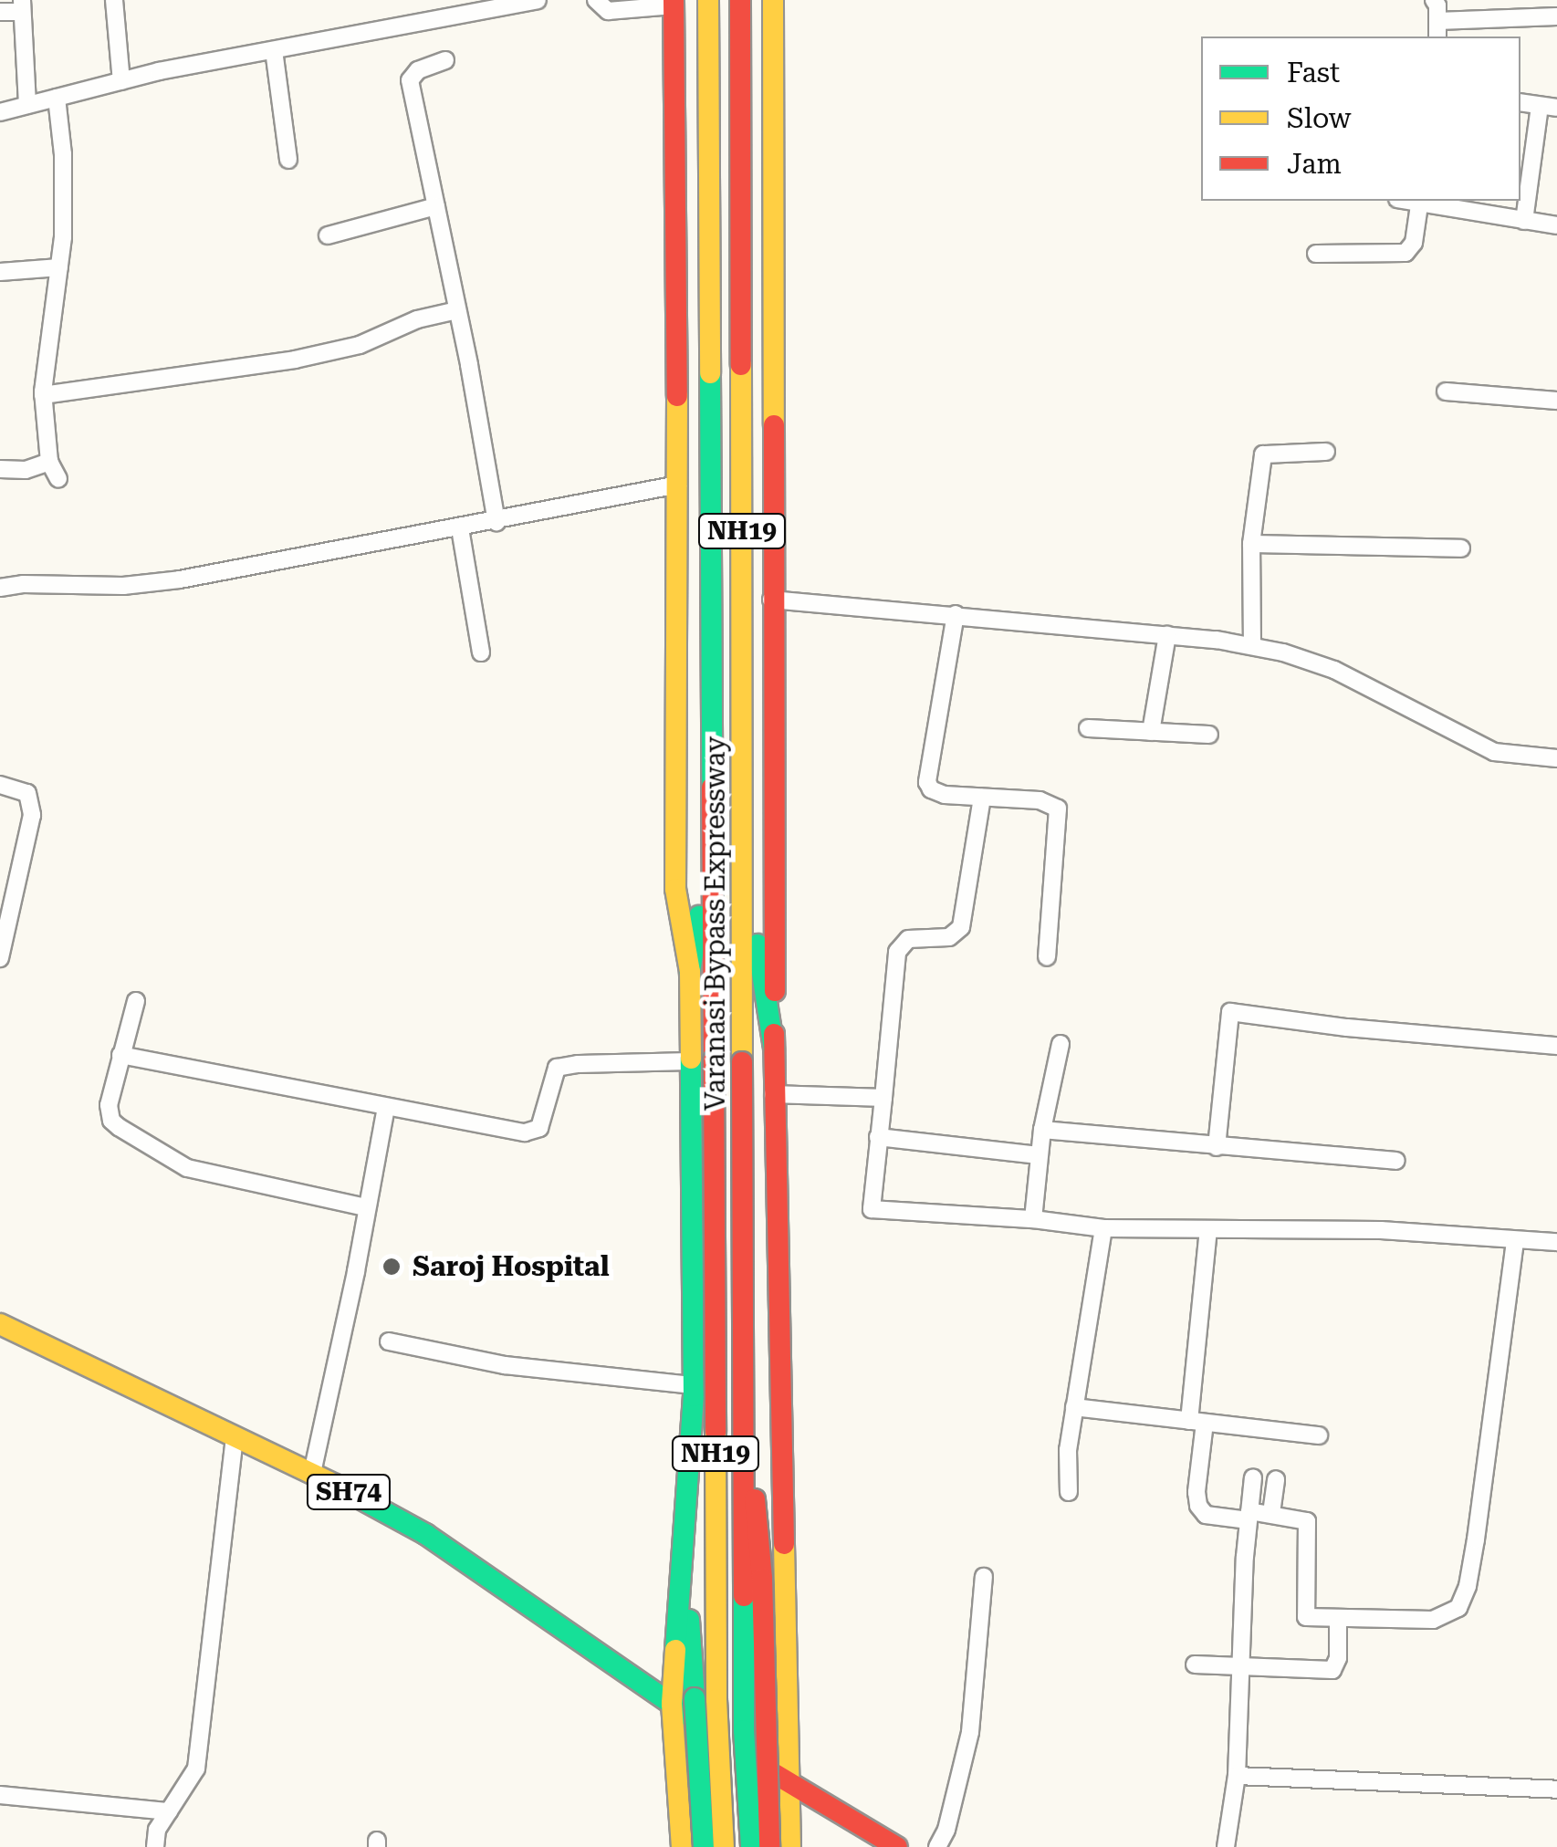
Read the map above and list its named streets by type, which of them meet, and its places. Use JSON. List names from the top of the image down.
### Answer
{
  "streets": {
    "main road": ["NH19", "Varanasi Bypass Expressway", "SH74"]
  },
  "places": ["Saroj Hospital"],
  "legend": ["Fast", "Slow", "Jam"]
}
